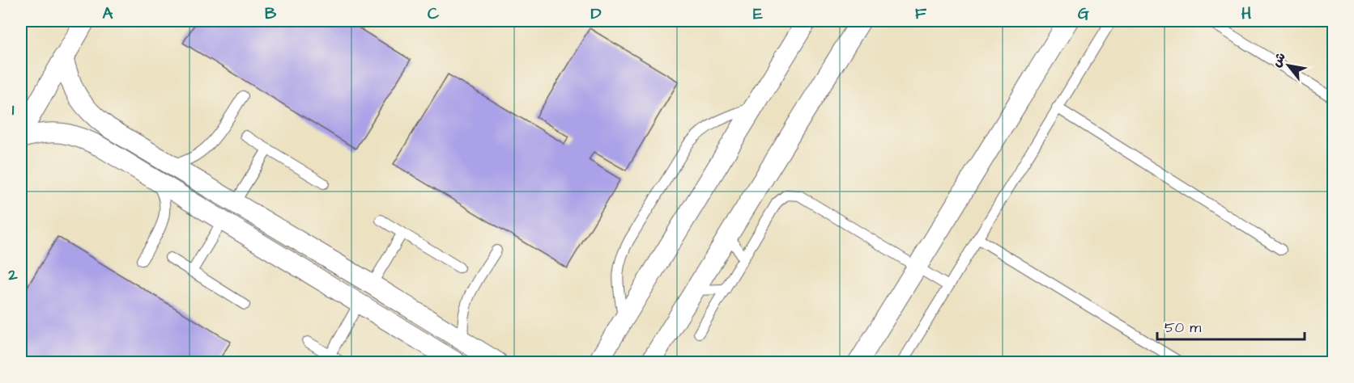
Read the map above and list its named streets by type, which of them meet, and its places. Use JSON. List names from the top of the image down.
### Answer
{
  "scale_bar": "50 m",
  "north": "top left",
  "grid": {
    "columns": [
      "A",
      "B",
      "C",
      "D",
      "E",
      "F",
      "G",
      "H"
    ],
    "rows": ["1", "2"]
  }
}
